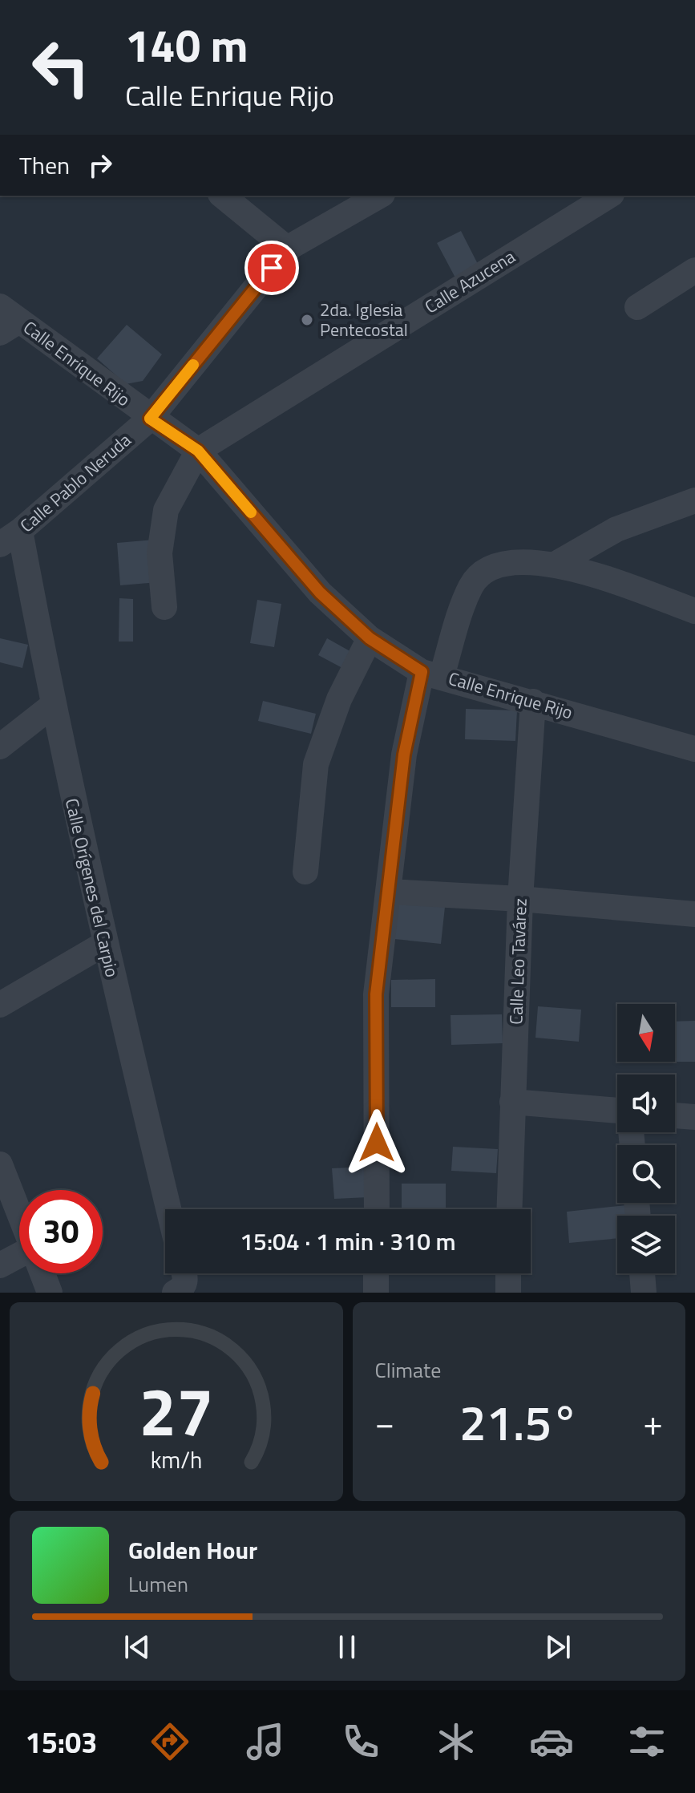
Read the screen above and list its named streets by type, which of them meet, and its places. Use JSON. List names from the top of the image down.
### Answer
{
  "streets": {
    "street": [
      "Calle Azucena",
      "Calle Enrique Rijo",
      "Calle Pablo Neruda",
      "Calle Orígenes del Carpio",
      "Calle Leo Tavárez"
    ]
  },
  "crossings": [
    ["Calle Azucena", "Calle Enrique Rijo"],
    ["Calle Enrique Rijo", "Calle Pablo Neruda"],
    ["Calle Enrique Rijo", "Calle Leo Tavárez"],
    ["Calle Pablo Neruda", "Calle Orígenes del Carpio"]
  ],
  "places": ["2da. Iglesia Pentecostal"],
  "north": "bottom",
  "page": {
    "turn": ["140 m", "Calle Enrique Rijo"],
    "then": "Then",
    "limit": "30",
    "trip": "15:04 · 1 min · 310 m",
    "tile": "Climate",
    "heat": ["−", "21.5°", "+"],
    "song": ["Golden Hour", "Lumen"],
    "tabs": "15:03",
    "gauge": ["27", "km/h"]
  }
}
